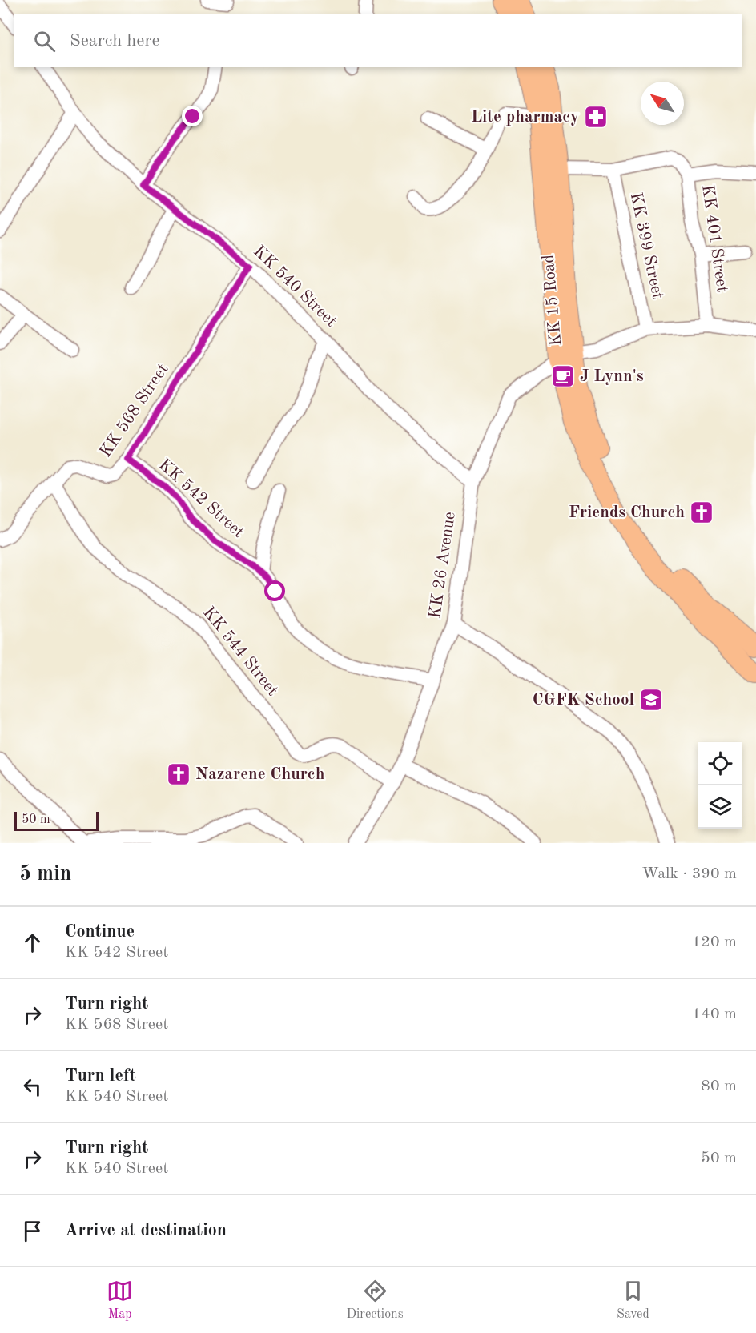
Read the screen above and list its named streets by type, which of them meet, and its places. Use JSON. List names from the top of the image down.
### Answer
{
  "streets": {
    "highway": ["KK 15 Road"],
    "street": [
      "KK 401 Street",
      "KK 399 Street",
      "KK 540 Street",
      "KK 568 Street",
      "KK 542 Street",
      "KK 26 Avenue",
      "KK 544 Street"
    ]
  },
  "crossings": [
    ["KK 401 Street", "KK 399 Street"],
    ["KK 540 Street", "KK 568 Street"],
    ["KK 540 Street", "KK 26 Avenue"],
    ["KK 15 Road", "KK 26 Avenue"],
    ["KK 568 Street", "KK 542 Street"],
    ["KK 568 Street", "KK 544 Street"],
    ["KK 542 Street", "KK 26 Avenue"],
    ["KK 26 Avenue", "KK 544 Street"]
  ],
  "places": {
    "pharmacy": ["Lite pharmacy"],
    "cafe": ["J Lynn's"],
    "church": ["Friends Church", "Nazarene Church"],
    "school or university": ["CGFK School"]
  },
  "scale_bar": "50 m",
  "north": "top left",
  "page": {
    "search": "Search here",
    "scale": "50 m",
    "heading": ["5 min", "Walk · 390 m"],
    "list": [
      ["Continue", "KK 542 Street", "120 m"],
      ["Turn right", "KK 568 Street", "140 m"],
      ["Turn left", "KK 540 Street", "80 m"],
      ["Turn right", "KK 540 Street", "50 m"],
      "Arrive at destination"
    ],
    "nav": ["Map", "Directions", "Saved"]
  }
}
